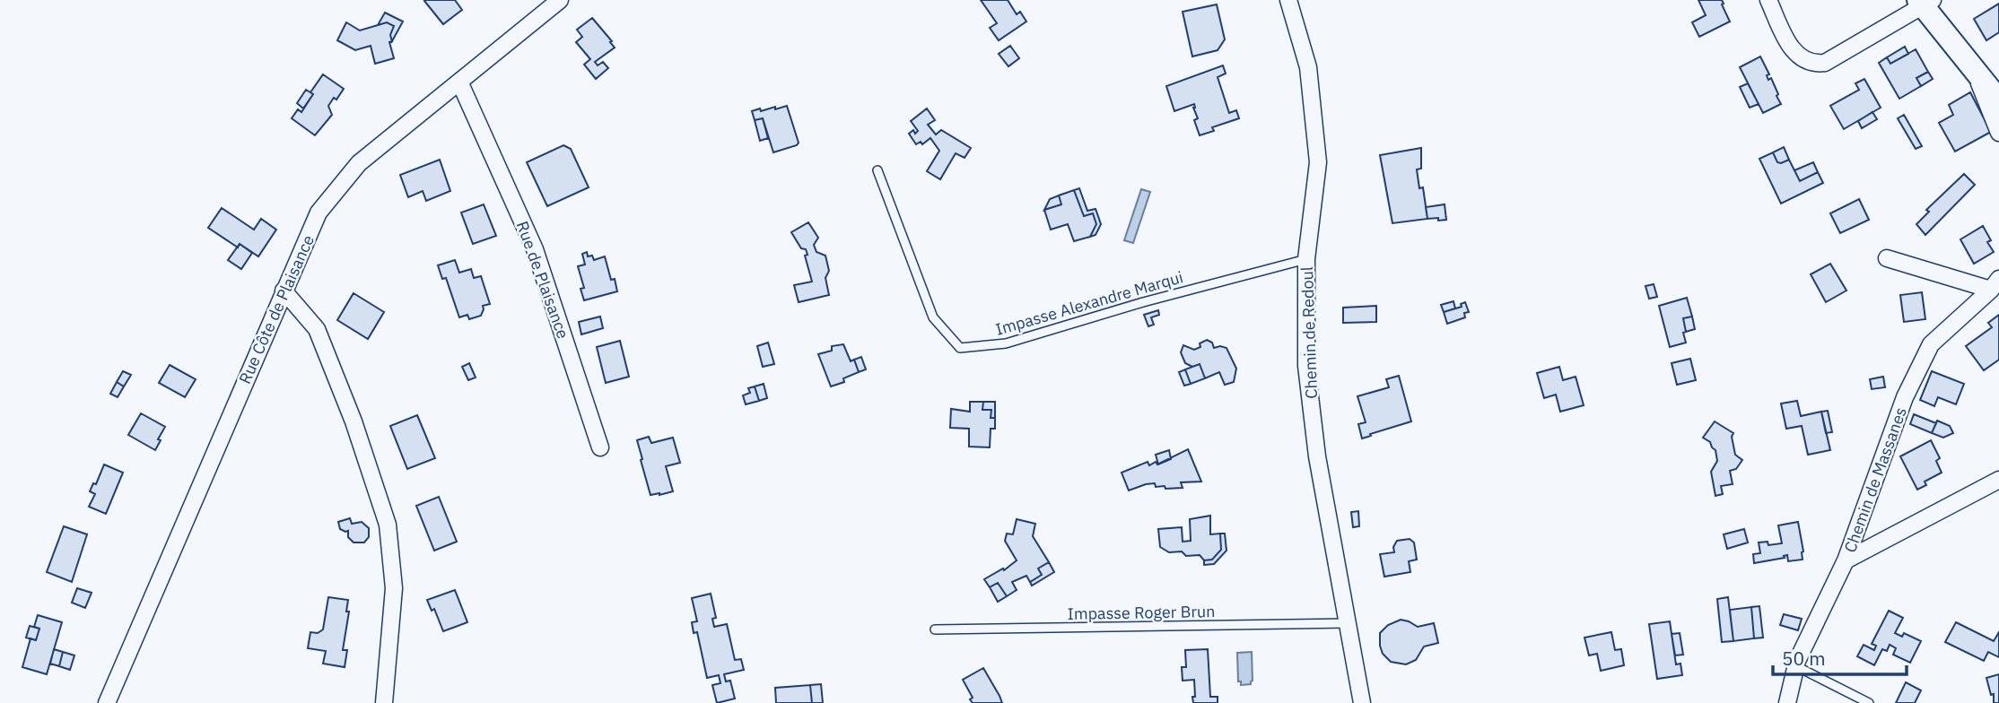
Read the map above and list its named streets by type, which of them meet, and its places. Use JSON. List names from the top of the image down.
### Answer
{
  "streets": {
    "street": [
      "Rue de Plaisance",
      "Rue Côte de Plaisance",
      "Chemin de Redoul",
      "Chemin de Massanes"
    ],
    "lane": ["Impasse Alexandre Marqui", "Impasse Roger Brun"]
  },
  "crossings": [
    ["Rue de Plaisance", "Rue Côte de Plaisance"],
    ["Impasse Alexandre Marqui", "Chemin de Redoul"],
    ["Chemin de Redoul", "Impasse Roger Brun"]
  ],
  "scale_bar": "50 m"
}
